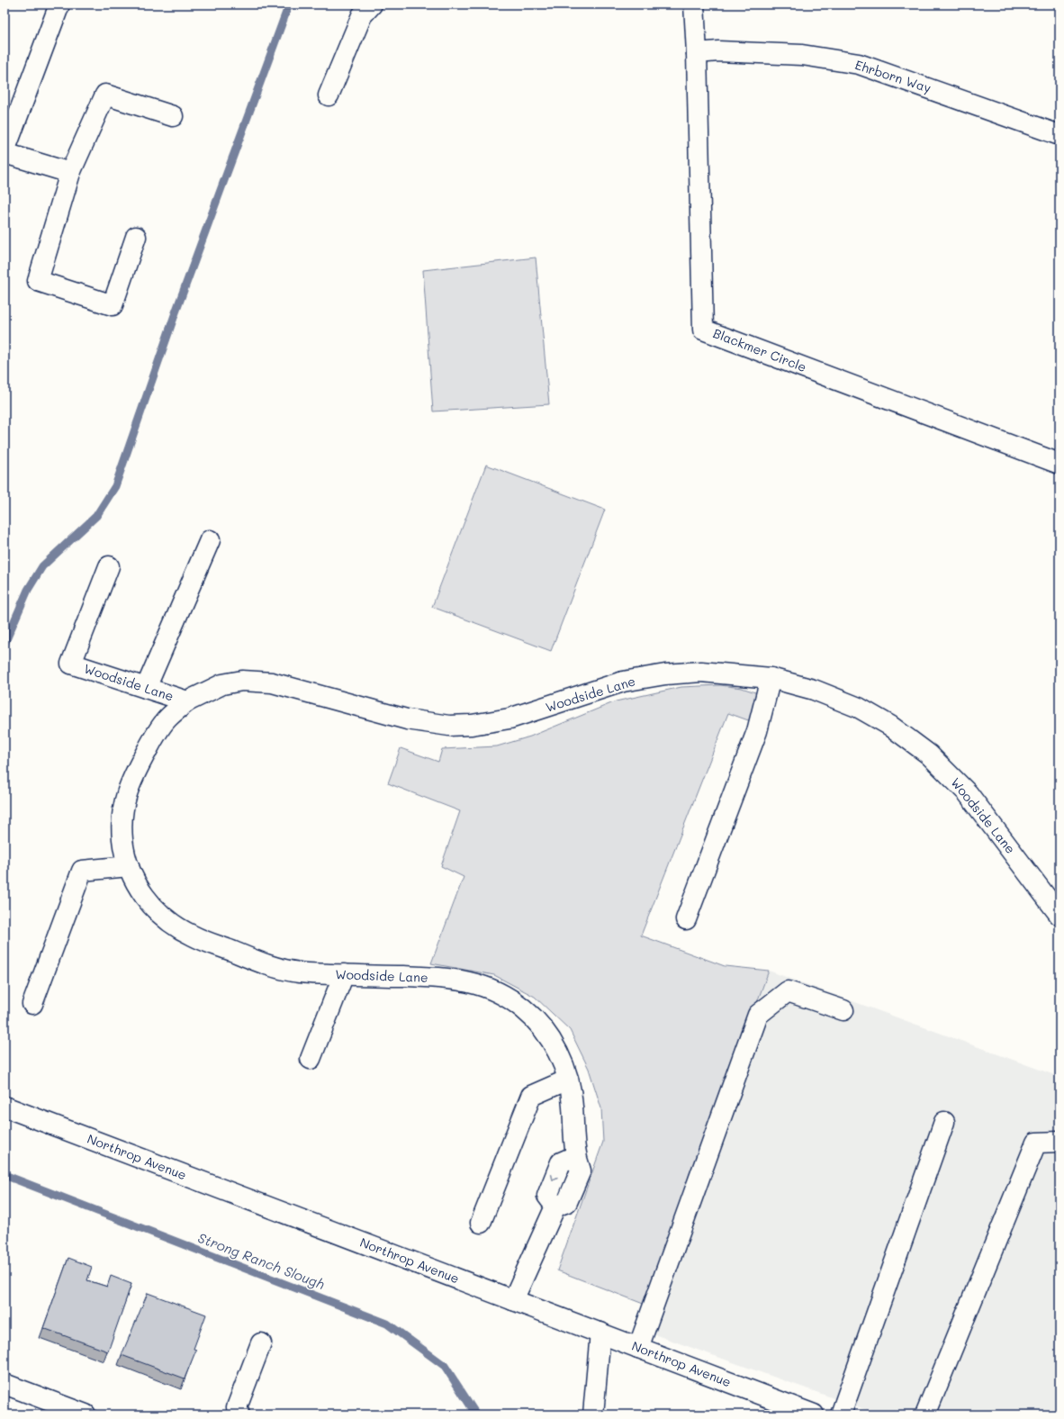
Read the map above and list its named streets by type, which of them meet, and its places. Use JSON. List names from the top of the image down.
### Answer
{
  "streets": {
    "street": [
      "Ehrborn Way",
      "Blackmer Circle",
      "Woodside Lane",
      "Northrop Avenue"
    ]
  },
  "crossings": [
    ["Ehrborn Way", "Blackmer Circle"],
    ["Woodside Lane", "Northrop Avenue"]
  ],
  "water": ["Strong Ranch Slough"]
}
